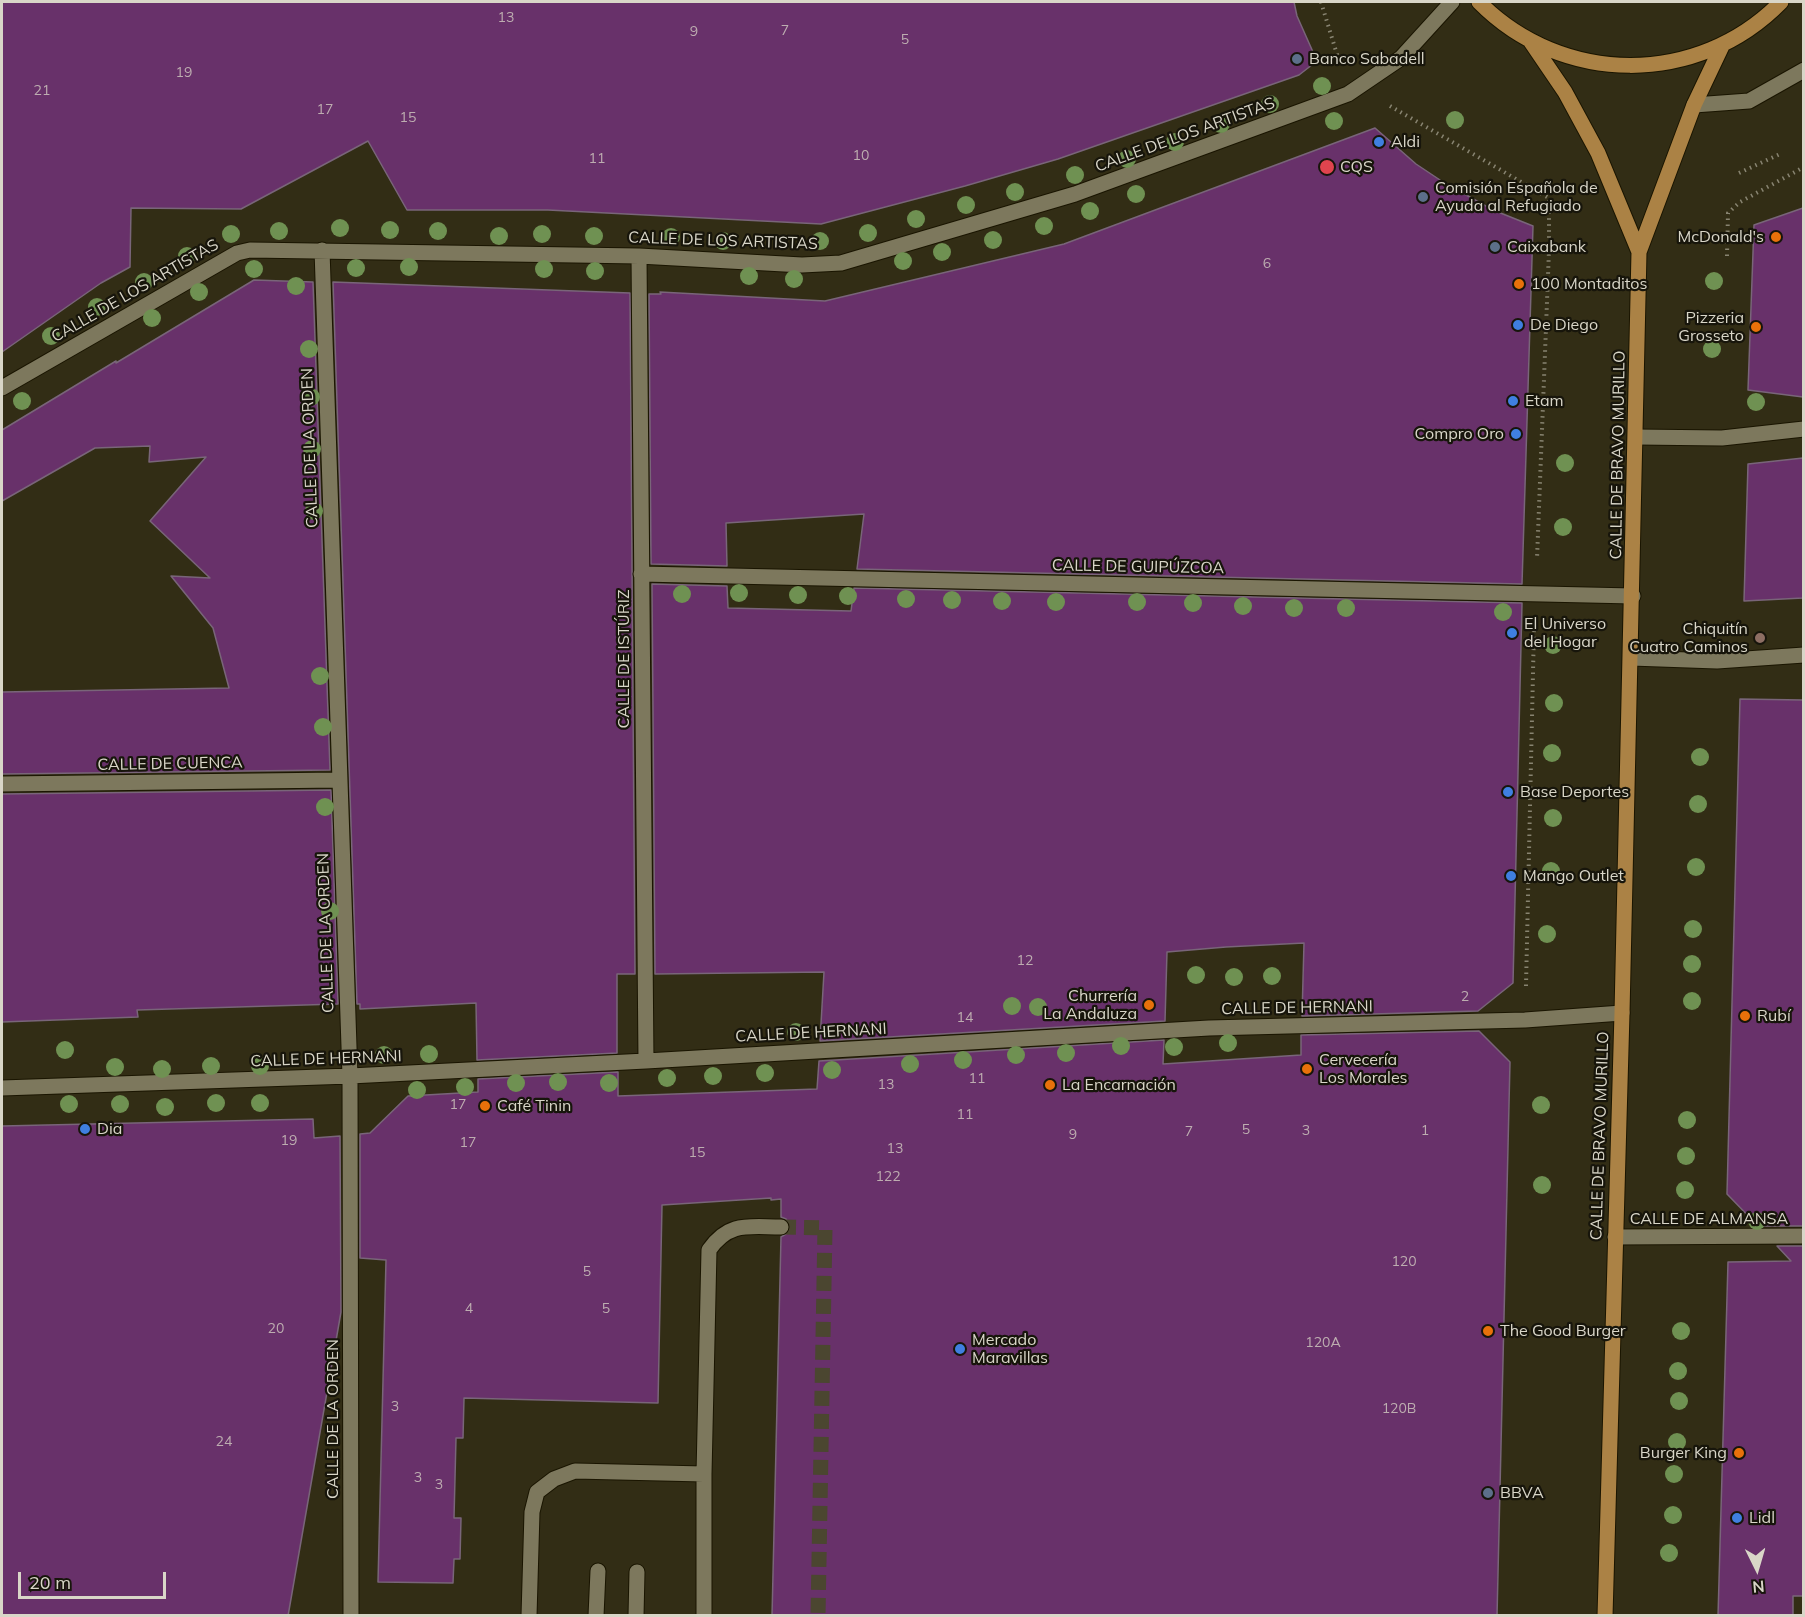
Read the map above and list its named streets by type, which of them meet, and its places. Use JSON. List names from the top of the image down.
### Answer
{
  "streets": {
    "main road": ["CALLE DE BRAVO MURILLO"],
    "street": [
      "CALLE DE LOS ARTISTAS",
      "CALLE DE LA ORDEN",
      "CALLE DE GUIPÚZCOA",
      "CALLE DE ISTÚRIZ",
      "CALLE DE CUENCA",
      "CALLE DE HERNANI",
      "CALLE DE ALMANSA"
    ]
  },
  "crossings": [
    ["CALLE DE LOS ARTISTAS", "CALLE DE LA ORDEN"],
    ["CALLE DE LOS ARTISTAS", "CALLE DE ISTÚRIZ"],
    ["CALLE DE LA ORDEN", "CALLE DE CUENCA"],
    ["CALLE DE LA ORDEN", "CALLE DE HERNANI"],
    ["CALLE DE BRAVO MURILLO", "CALLE DE GUIPÚZCOA"],
    ["CALLE DE BRAVO MURILLO", "CALLE DE HERNANI"],
    ["CALLE DE BRAVO MURILLO", "CALLE DE ALMANSA"],
    ["CALLE DE GUIPÚZCOA", "CALLE DE ISTÚRIZ"],
    ["CALLE DE ISTÚRIZ", "CALLE DE HERNANI"]
  ],
  "places": [
    "Banco Sabadell",
    "Aldi",
    "CQS",
    "Comisión Española de Ayuda al Refugiado",
    "McDonald's",
    "Caixabank",
    "100 Montaditos",
    "De Diego",
    "Pizzeria Grosseto",
    "Etam",
    "Compro Oro",
    "El Universo del Hogar",
    "Chiquitín Cuatro Caminos",
    "Base Deportes",
    "Mango Outlet",
    "Churrería La Andaluza",
    "Rubí",
    "Cervecería Los Morales",
    "La Encarnación",
    "Café Tinin",
    "Dia",
    "The Good Burger",
    "Mercado Maravillas",
    "Burger King",
    "BBVA",
    "Lidl"
  ],
  "house_numbers": [
    "13",
    "7",
    "9",
    "5",
    "19",
    "21",
    "17",
    "15",
    "10",
    "11",
    "6",
    "12",
    "2",
    "14",
    "11",
    "13",
    "17",
    "11",
    "5",
    "3",
    "1",
    "7",
    "9",
    "19",
    "17",
    "13",
    "15",
    "122",
    "120",
    "5",
    "4",
    "5",
    "20",
    "120A",
    "3",
    "120B",
    "24",
    "3",
    "3"
  ],
  "scale_bar": "20 m",
  "north": "bottom"
}
